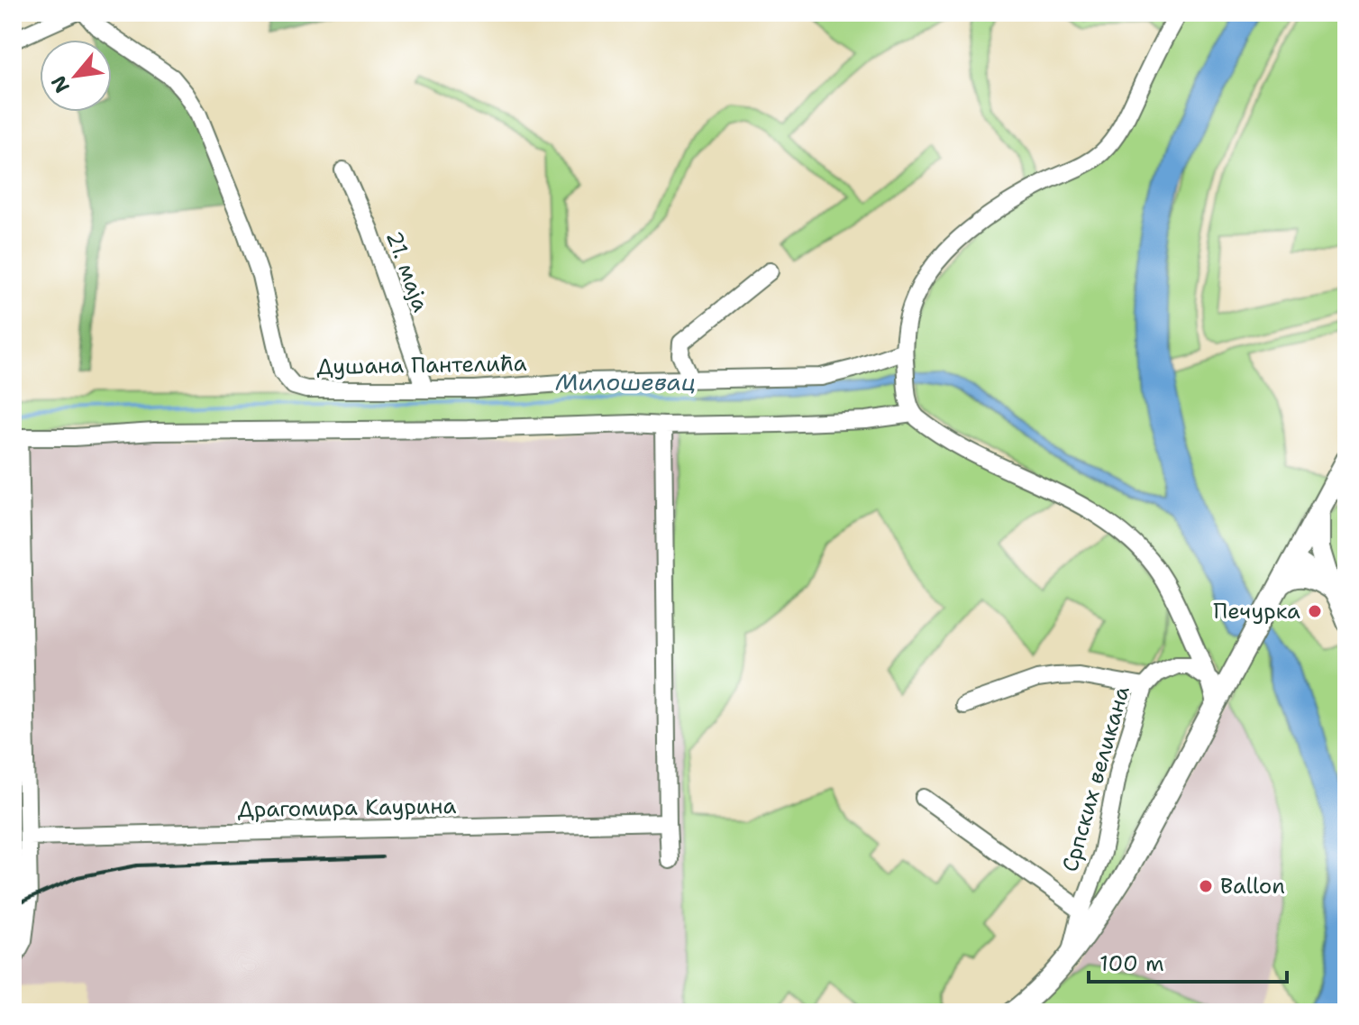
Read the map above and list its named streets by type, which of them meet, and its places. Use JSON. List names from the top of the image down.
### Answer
{
  "streets": {
    "main road": ["Српских великана"],
    "street": ["21. маја", "Душана Пантелића", "Драгомира Каурина"]
  },
  "crossings": [
    ["21. маја", "Душана Пантелића"]
  ],
  "water": ["Милошевац"],
  "places": ["Печурка", "Ballon"],
  "scale_bar": "100 m",
  "north": "bottom left"
}
